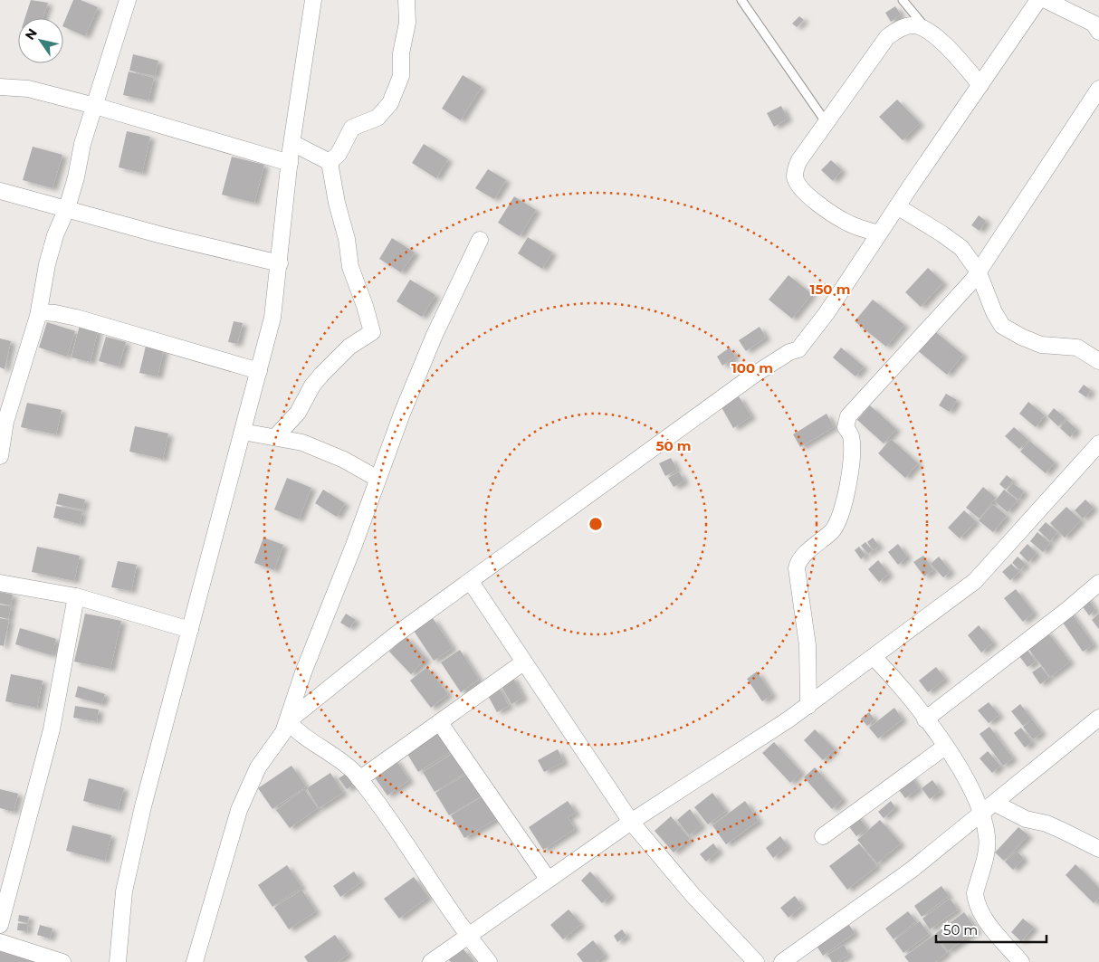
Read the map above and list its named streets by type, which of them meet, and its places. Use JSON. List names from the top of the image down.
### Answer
{
  "scale_bar": "50 m",
  "north": "top left",
  "rings": ["150 m", "100 m", "50 m"]
}
